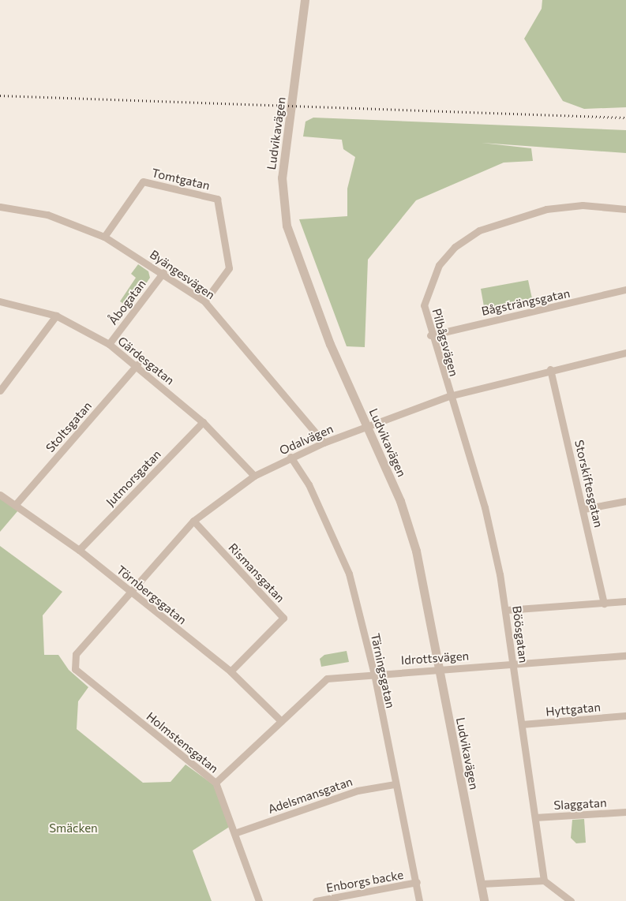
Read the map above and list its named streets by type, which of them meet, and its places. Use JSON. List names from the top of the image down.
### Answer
{
  "streets": {
    "street": [
      "Ludvikavägen",
      "Tomtgatan",
      "Byängesvägen",
      "Åbogatan",
      "Bågsträngsgatan",
      "Pilbågsvägen",
      "Gärdesgatan",
      "Stoltsgatan",
      "Odalvägen",
      "Jutmorsgatan",
      "Storskiftesgatan",
      "Rismansgatan",
      "Törnbergsgatan",
      "Böösgatan",
      "Idrottsvägen",
      "Tärningsgatan",
      "Hyttgatan",
      "Holmstensgatan",
      "Adelsmansgatan",
      "Slaggatan",
      "Enborgs backe"
    ]
  },
  "crossings": [
    ["Ludvikavägen", "Odalvägen"],
    ["Ludvikavägen", "Idrottsvägen"],
    ["Tomtgatan", "Byängesvägen"],
    ["Byängesvägen", "Åbogatan"],
    ["Byängesvägen", "Odalvägen"],
    ["Åbogatan", "Gärdesgatan"],
    ["Bågsträngsgatan", "Pilbågsvägen"],
    ["Pilbågsvägen", "Odalvägen"],
    ["Pilbågsvägen", "Böösgatan"],
    ["Gärdesgatan", "Stoltsgatan"],
    ["Gärdesgatan", "Odalvägen"],
    ["Gärdesgatan", "Jutmorsgatan"],
    ["Stoltsgatan", "Törnbergsgatan"],
    ["Odalvägen", "Storskiftesgatan"],
    ["Odalvägen", "Rismansgatan"],
    ["Odalvägen", "Törnbergsgatan"],
    ["Odalvägen", "Böösgatan"],
    ["Odalvägen", "Tärningsgatan"],
    ["Odalvägen", "Holmstensgatan"],
    ["Jutmorsgatan", "Törnbergsgatan"],
    ["Rismansgatan", "Törnbergsgatan"],
    ["Törnbergsgatan", "Idrottsvägen"],
    ["Böösgatan", "Idrottsvägen"],
    ["Böösgatan", "Hyttgatan"],
    ["Böösgatan", "Slaggatan"],
    ["Idrottsvägen", "Tärningsgatan"],
    ["Idrottsvägen", "Holmstensgatan"],
    ["Tärningsgatan", "Adelsmansgatan"],
    ["Tärningsgatan", "Enborgs backe"],
    ["Holmstensgatan", "Adelsmansgatan"]
  ],
  "parks": ["Smäcken"]
}
